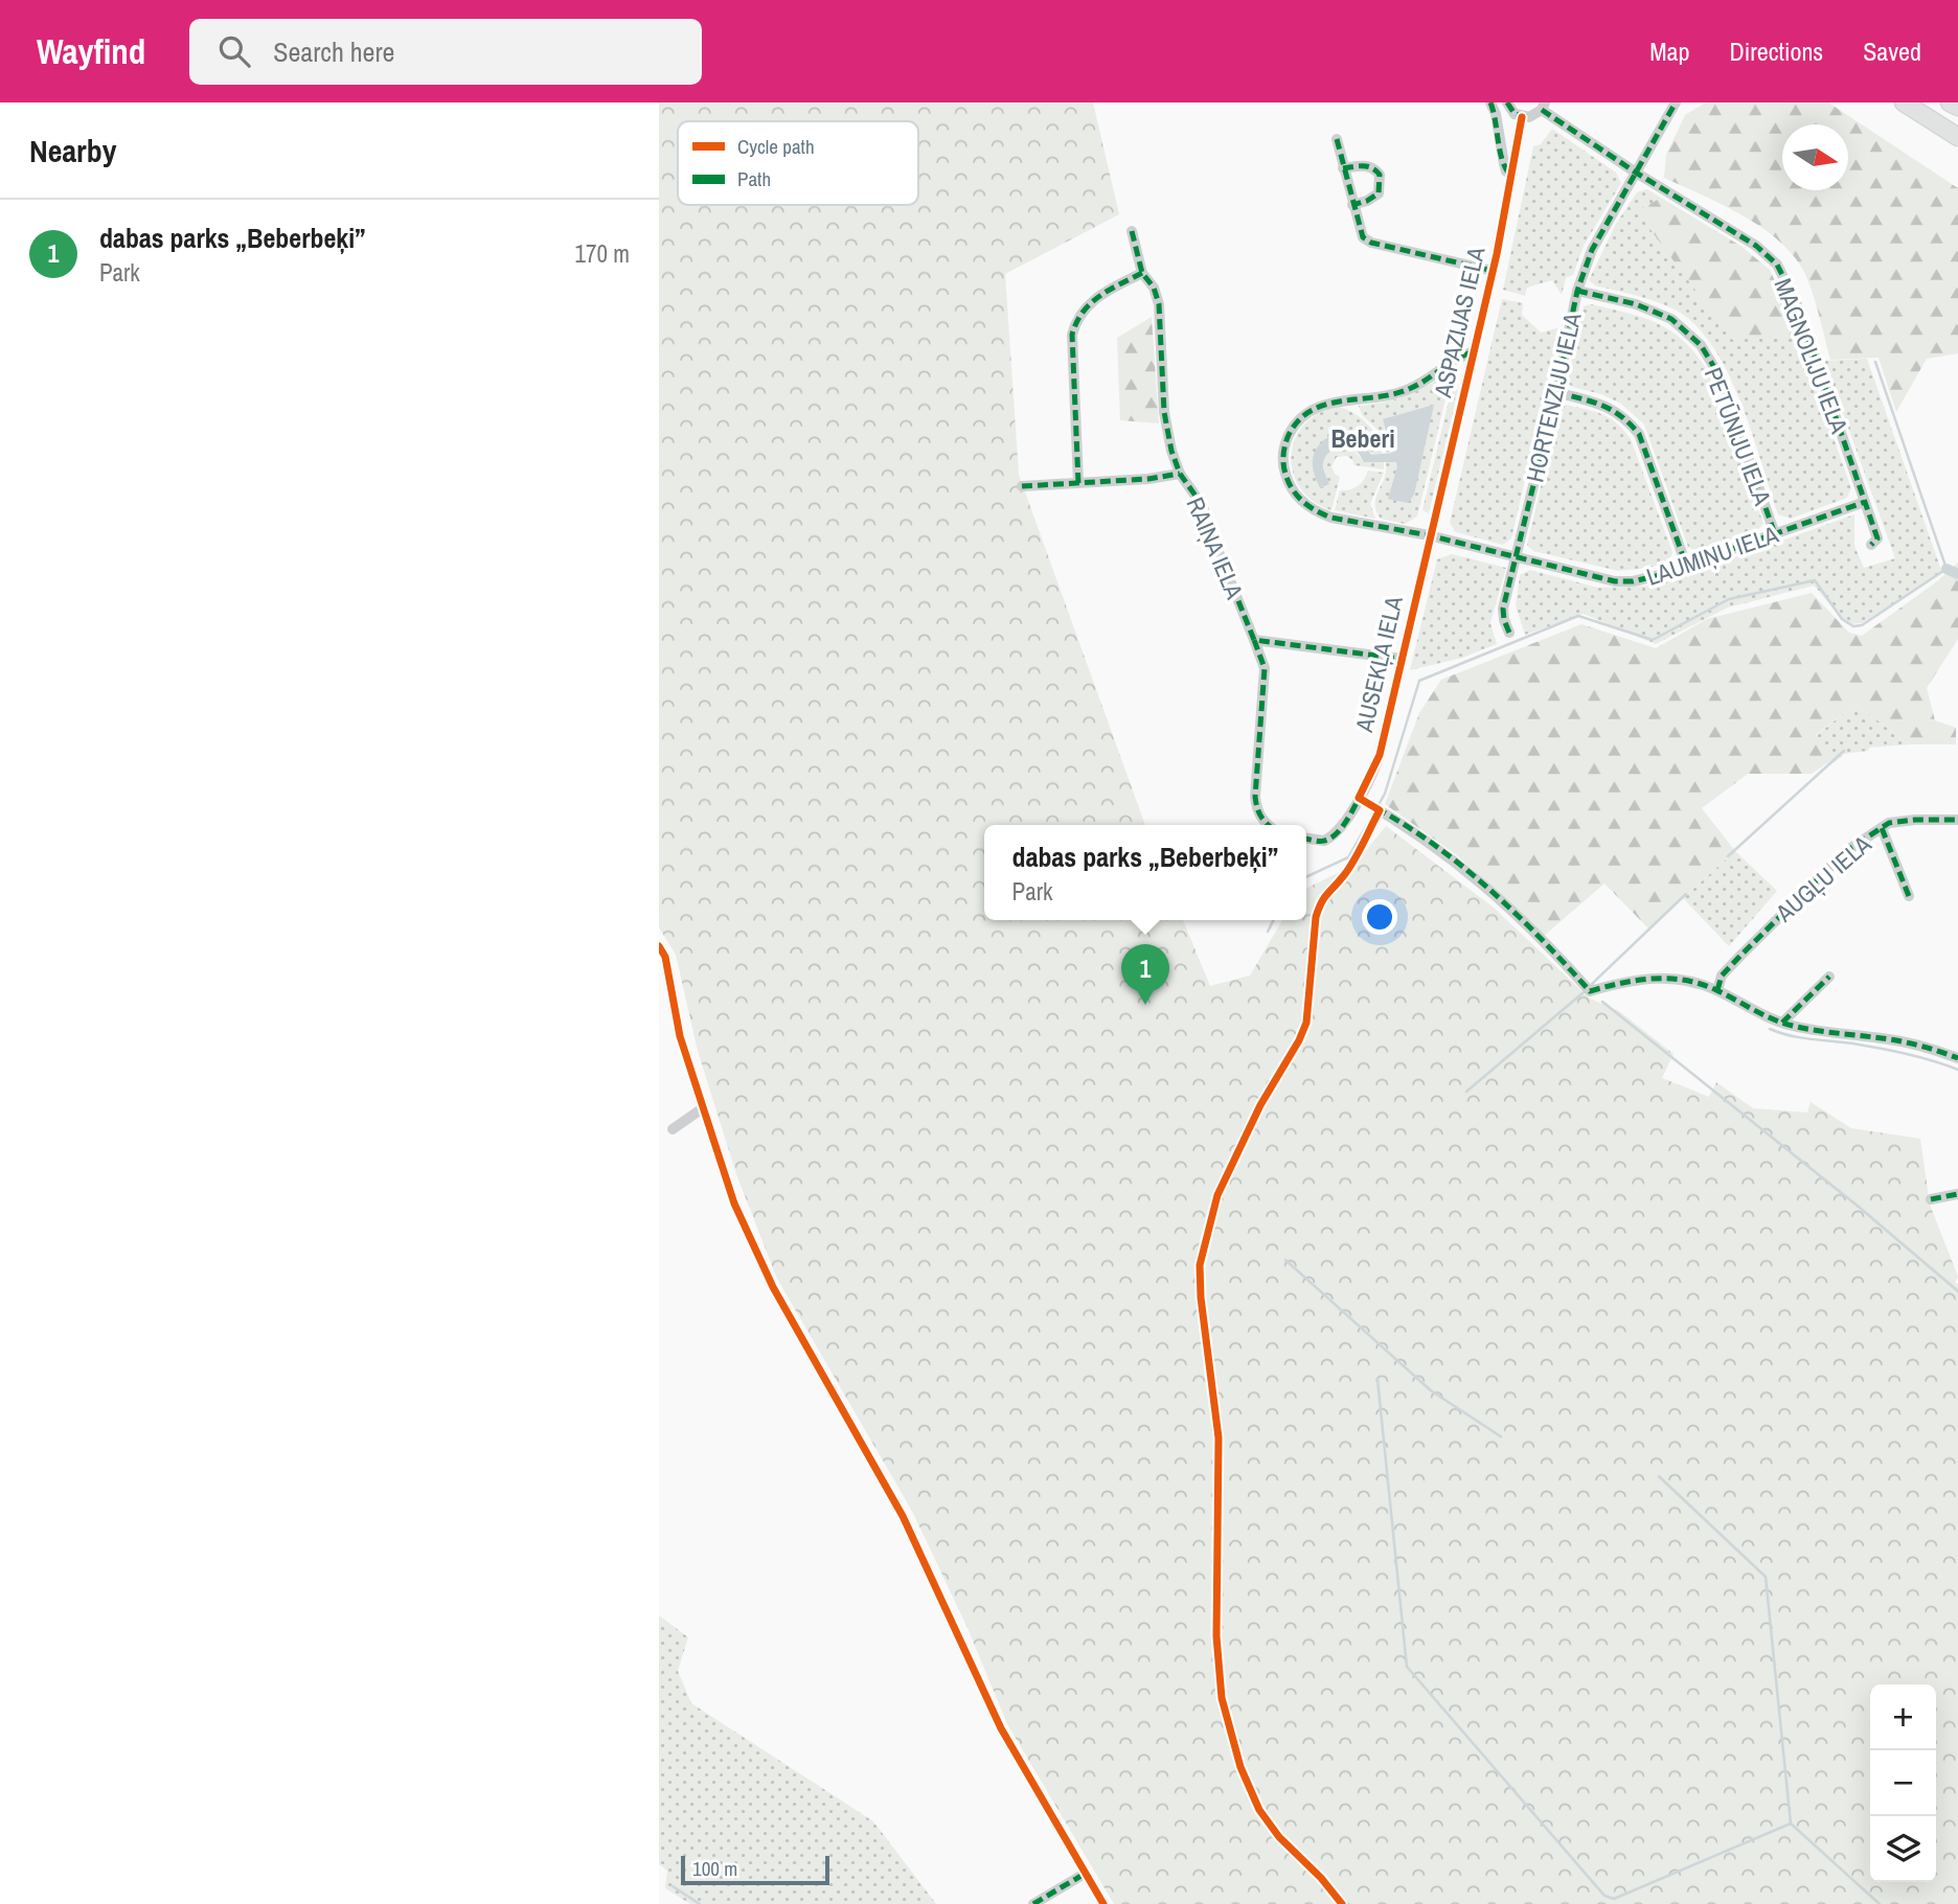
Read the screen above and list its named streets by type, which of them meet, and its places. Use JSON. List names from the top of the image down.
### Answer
{
  "streets": {
    "street": [
      "ASPAZIJAS IELA",
      "MAGNOLIJU IELA",
      "HORTENZIJU IELA",
      "PETŪNIJU IELA",
      "RAIŅA IELA",
      "LAUMIŅU IELA",
      "AUSEKĻA IELA",
      "AUGĻU IELA"
    ]
  },
  "crossings": [
    ["ASPAZIJAS IELA", "LAUMIŅU IELA"],
    ["ASPAZIJAS IELA", "AUSEKĻA IELA"],
    ["MAGNOLIJU IELA", "HORTENZIJU IELA"],
    ["MAGNOLIJU IELA", "LAUMIŅU IELA"],
    ["HORTENZIJU IELA", "PETŪNIJU IELA"],
    ["HORTENZIJU IELA", "LAUMIŅU IELA"],
    ["PETŪNIJU IELA", "LAUMIŅU IELA"],
    ["LAUMIŅU IELA", "AUSEKĻA IELA"]
  ],
  "districts": ["Beberi"],
  "legend": ["Cycle path", "Path"],
  "scale_bar": "100 m",
  "north": "right",
  "page": {
    "header": "Wayfind",
    "search": "Search here",
    "nav": ["Map", "Directions", "Saved"],
    "heading": "Nearby",
    "list": [
      {
        "mark": "1",
        "name": "dabas parks „Beberbeķi”",
        "note": "Park",
        "value": "170 m"
      }
    ],
    "popup": ["dabas parks „Beberbeķi”", "Park"],
    "pins": "1",
    "map_buttons": ["+", "−"],
    "scale": "100 m"
  }
}
